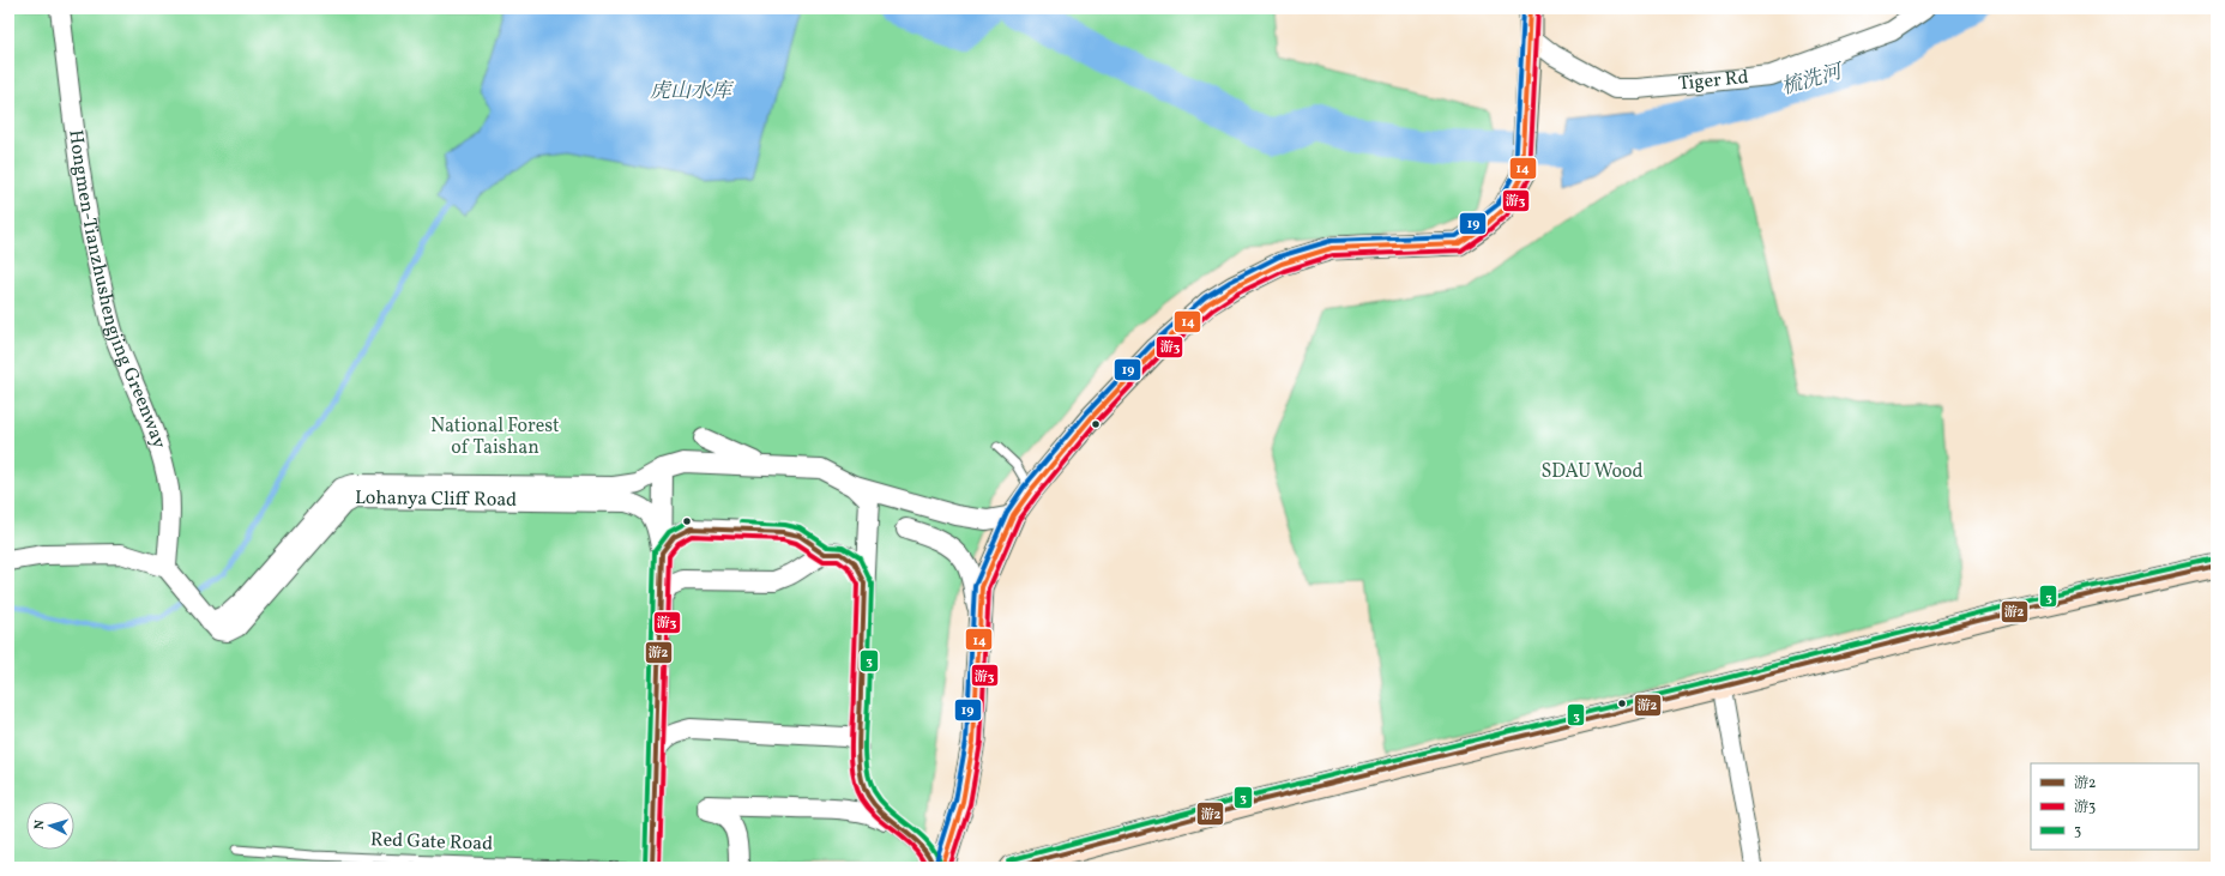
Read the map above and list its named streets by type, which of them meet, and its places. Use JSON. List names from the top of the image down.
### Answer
{
  "streets": {
    "street": ["Tiger Rd", "Hongmen-Tianzhushengjing Greenway", "Lohanya Cliff Road"],
    "lane": ["Red Gate Road"]
  },
  "crossings": [
    ["Hongmen-Tianzhushengjing Greenway", "Lohanya Cliff Road"]
  ],
  "water": ["梳洗河", "虎山水库"],
  "parks": ["National Forest of Taishan", "SDAU Wood"],
  "lines": [
    "transit line 游3",
    "transit line 14",
    "transit line 19",
    "transit line 3",
    "transit line 游2"
  ],
  "legend": ["游2", "游3", "3"],
  "north": "left"
}
